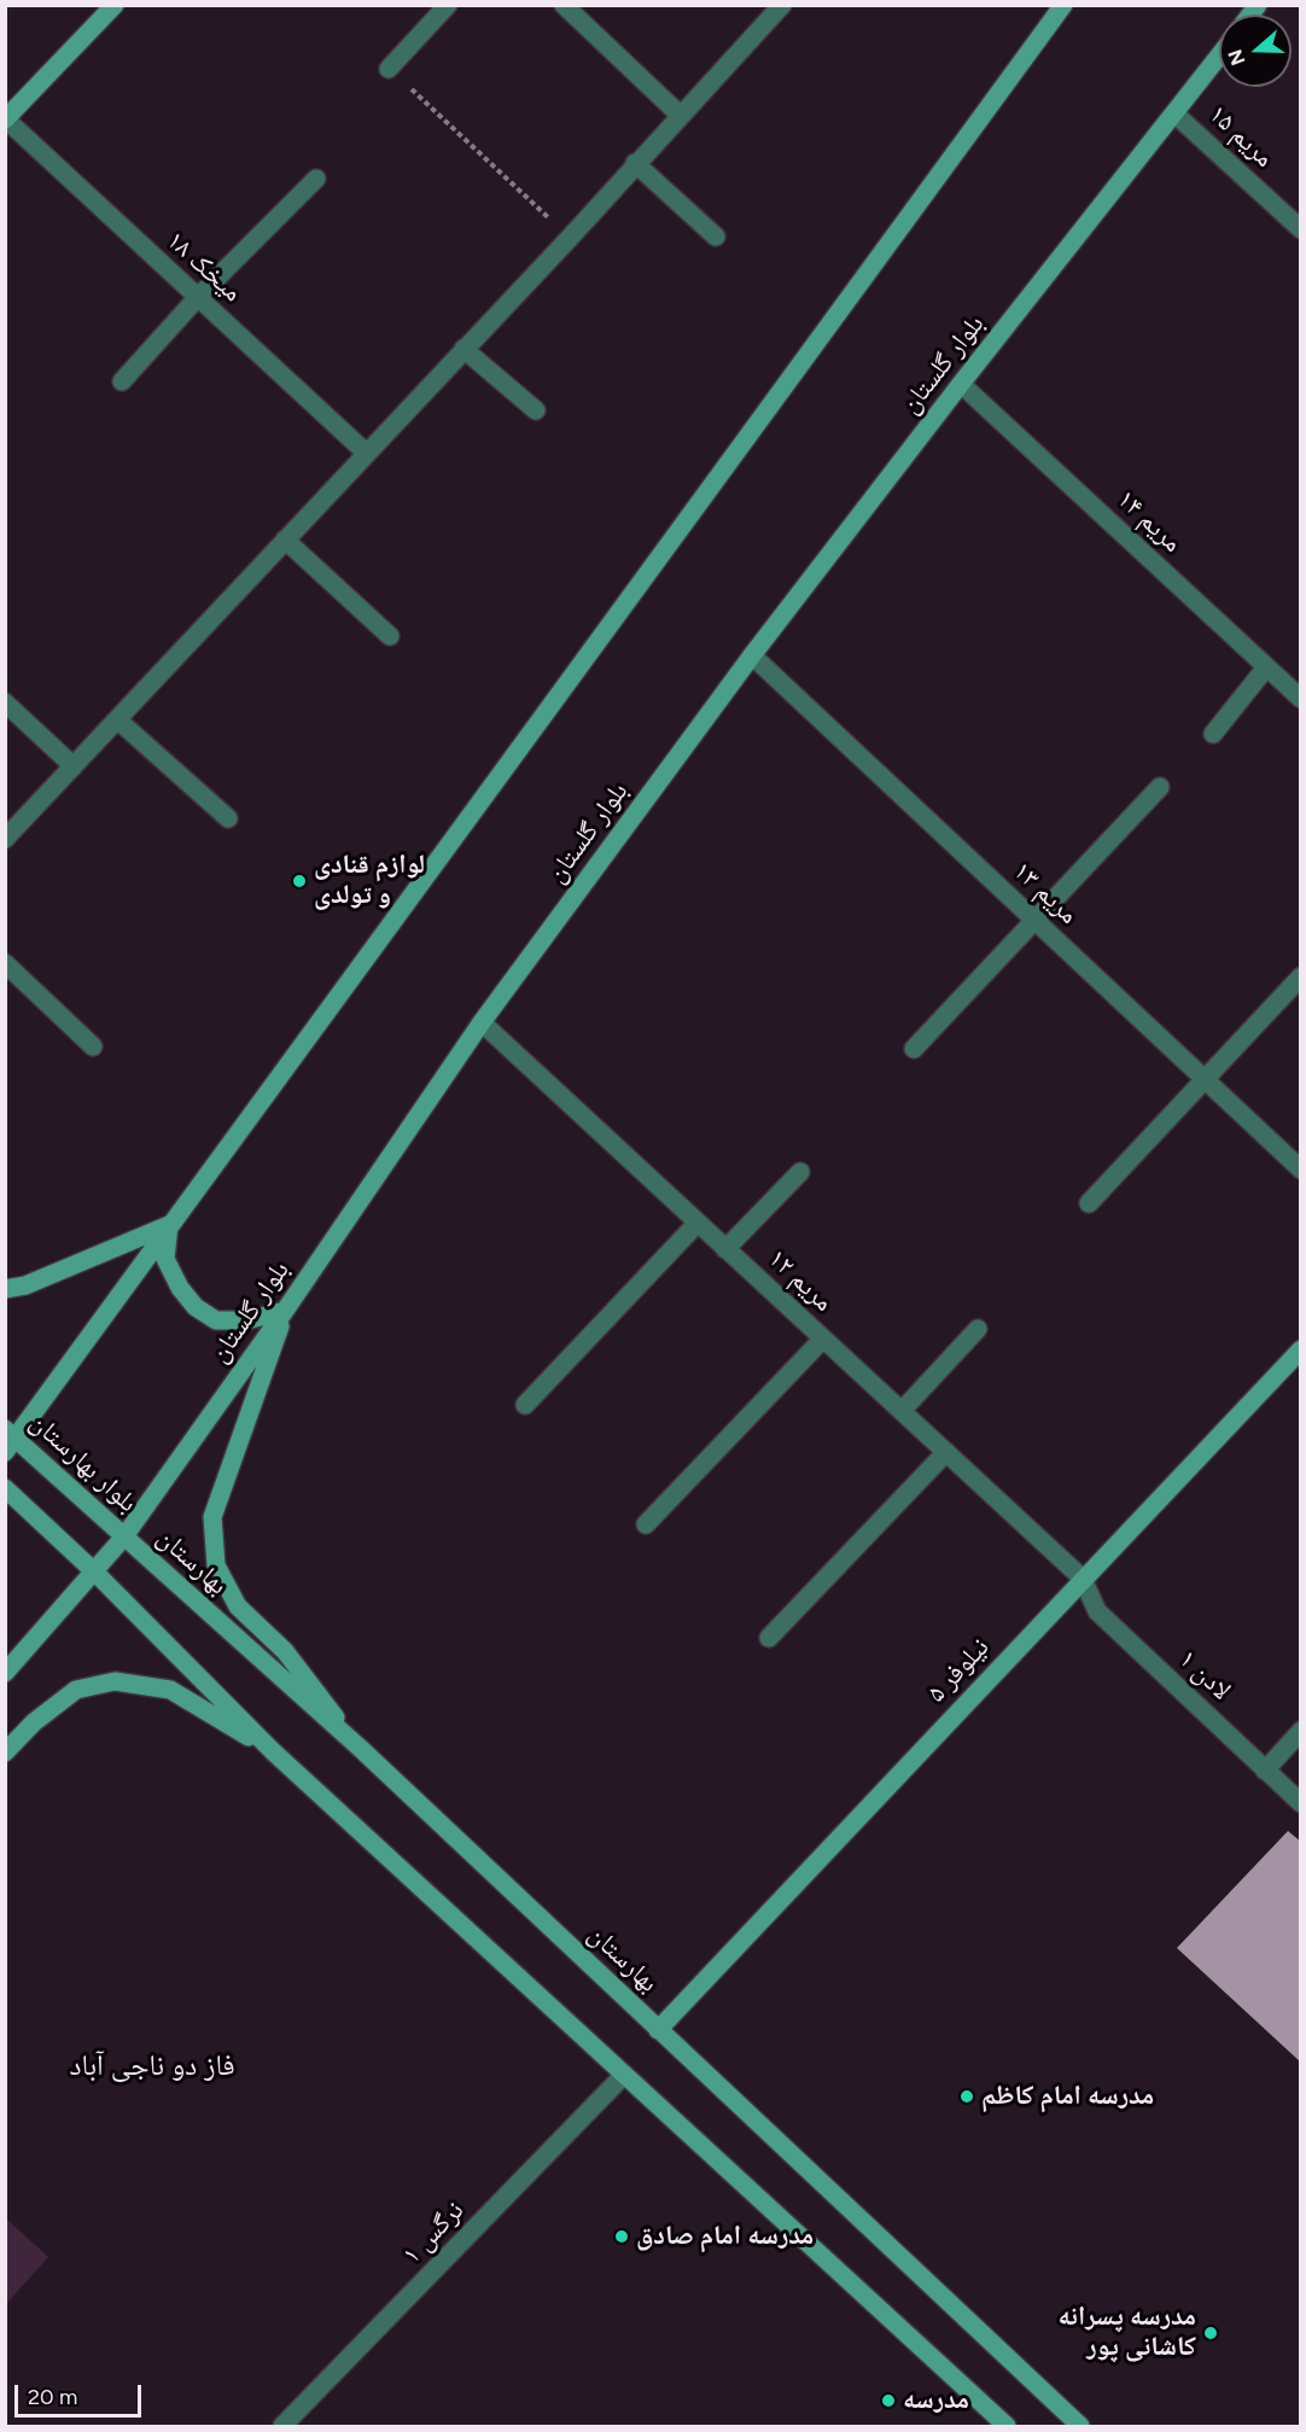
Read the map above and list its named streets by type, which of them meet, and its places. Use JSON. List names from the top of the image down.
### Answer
{
  "streets": {
    "main road": [
      "بلوار گلستان",
      "بلوار بهارستان",
      "بهارستان",
      "نیلوفر ۵"
    ],
    "street": [
      "مریم ۱۵",
      "میخک ۱۸",
      "مریم ۱۴",
      "مریم ۱۳",
      "مریم ۱۲",
      "لادن ۱",
      "نرگس ۱"
    ]
  },
  "crossings": [
    ["مریم ۱۵", "بلوار گلستان"],
    ["بلوار گلستان", "مریم ۱۴"],
    ["بلوار گلستان", "مریم ۱۳"],
    ["بلوار گلستان", "مریم ۱۲"],
    ["بلوار گلستان", "بلوار بهارستان"],
    ["بلوار گلستان", "بهارستان"],
    ["مریم ۱۲", "نیلوفر ۵"],
    ["مریم ۱۲", "لادن ۱"],
    ["بلوار بهارستان", "بهارستان"],
    ["بهارستان", "نیلوفر ۵"],
    ["نیلوفر ۵", "لادن ۱"]
  ],
  "districts": ["فاز دو ناجی آباد"],
  "places": [
    "لوازم قنادی و تولدی",
    "مدرسه امام کاظم",
    "مدرسه امام صادق",
    "مدرسه پسرانه کاشانی پور",
    "مدرسه"
  ],
  "scale_bar": "20 m",
  "north": "left"
}
